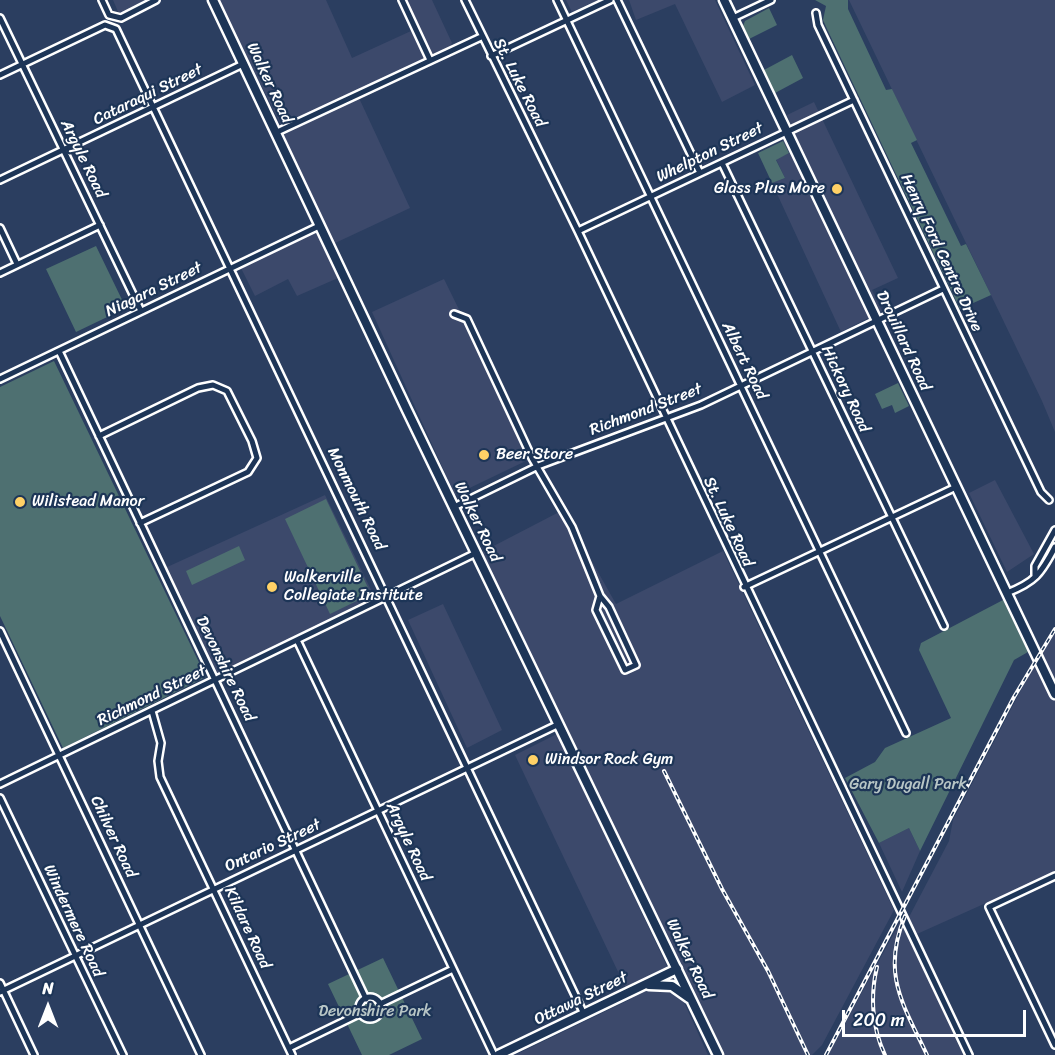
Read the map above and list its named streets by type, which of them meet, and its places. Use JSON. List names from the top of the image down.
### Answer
{
  "streets": {
    "main road": ["Walker Road", "Drouillard Road", "Ottawa Street"],
    "street": [
      "St. Luke Road",
      "Cataraqui Street",
      "Whelpton Street",
      "Argyle Road",
      "Henry Ford Centre Drive",
      "Niagara Street",
      "Albert Road",
      "Hickory Road",
      "Richmond Street",
      "Monmouth Road",
      "Devonshire Road",
      "Chilver Road",
      "Ontario Street",
      "Windermere Road",
      "Kildare Road"
    ]
  },
  "crossings": [
    ["Walker Road", "Cataraqui Street"],
    ["Walker Road", "Niagara Street"],
    ["Walker Road", "Richmond Street"],
    ["Walker Road", "Ontario Street"],
    ["Walker Road", "Ottawa Street"],
    ["St. Luke Road", "Whelpton Street"],
    ["St. Luke Road", "Richmond Street"],
    ["Cataraqui Street", "Argyle Road"],
    ["Cataraqui Street", "Monmouth Road"],
    ["Whelpton Street", "Henry Ford Centre Drive"],
    ["Whelpton Street", "Drouillard Road"],
    ["Whelpton Street", "Albert Road"],
    ["Whelpton Street", "Hickory Road"],
    ["Argyle Road", "Niagara Street"],
    ["Argyle Road", "Richmond Street"],
    ["Argyle Road", "Monmouth Road"],
    ["Argyle Road", "Ontario Street"],
    ["Argyle Road", "Ottawa Street"],
    ["Henry Ford Centre Drive", "Richmond Street"],
    ["Niagara Street", "Monmouth Road"],
    ["Niagara Street", "Devonshire Road"],
    ["Drouillard Road", "Richmond Street"],
    ["Albert Road", "Richmond Street"],
    ["Hickory Road", "Richmond Street"],
    ["Richmond Street", "Monmouth Road"],
    ["Richmond Street", "Devonshire Road"],
    ["Richmond Street", "Chilver Road"],
    ["Richmond Street", "Kildare Road"],
    ["Monmouth Road", "Ontario Street"],
    ["Monmouth Road", "Ottawa Street"],
    ["Devonshire Road", "Ontario Street"],
    ["Chilver Road", "Ontario Street"],
    ["Ontario Street", "Windermere Road"],
    ["Ontario Street", "Kildare Road"]
  ],
  "parks": ["Gary Dugall Park", "Devonshire Park"],
  "places": [
    "Glass Plus More",
    "Beer Store",
    "Wilistead Manor",
    "Walkerville Collegiate Institute",
    "Windsor Rock Gym"
  ],
  "scale_bar": "200 m",
  "north": "top"
}
